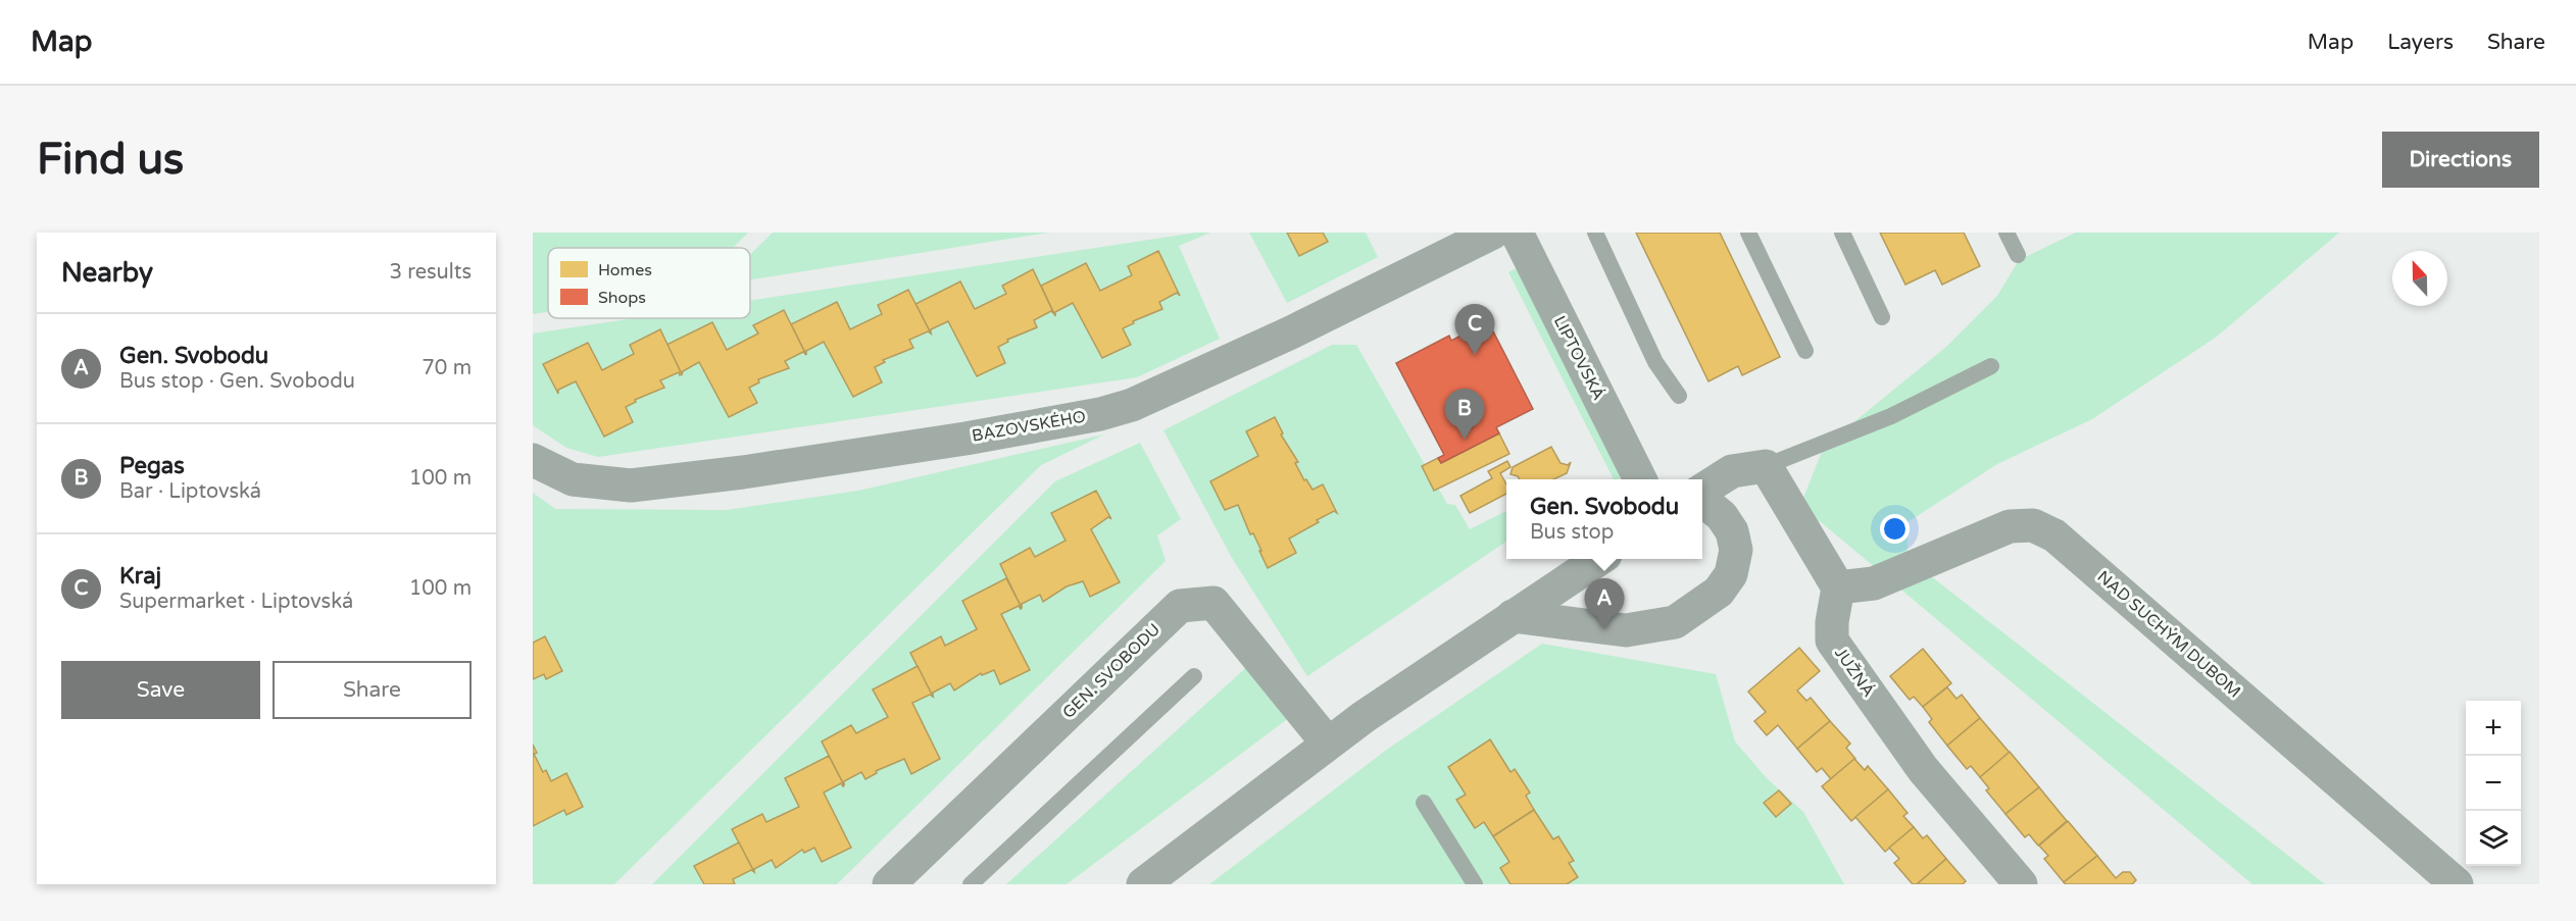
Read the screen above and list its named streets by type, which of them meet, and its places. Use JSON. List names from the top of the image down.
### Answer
{
  "streets": {
    "street": [
      "LIPTOVSKÁ",
      "BAZOVSKÉHO",
      "NAD SUCHÝM DUBOM",
      "GEN. SVOBODU",
      "JUŽNÁ"
    ]
  },
  "crossings": [
    ["NAD SUCHÝM DUBOM", "JUŽNÁ"]
  ],
  "legend": ["Homes", "Shops"],
  "north": "top",
  "page": {
    "header": "Map",
    "nav": ["Map", "Layers", "Share"],
    "buttons": [
      "Directions",
      ["Save", "Share"]
    ],
    "title": "Find us",
    "heading": ["Nearby", "3 results"],
    "pins": ["C", "B", "A"],
    "list": [
      {
        "mark": "A",
        "name": "Gen. Svobodu",
        "note": "Bus stop · Gen. Svobodu",
        "value": "70 m"
      },
      {
        "mark": "B",
        "name": "Pegas",
        "note": "Bar · Liptovská",
        "value": "100 m"
      },
      {
        "mark": "C",
        "name": "Kraj",
        "note": "Supermarket · Liptovská",
        "value": "100 m"
      }
    ],
    "popup": ["Gen. Svobodu", "Bus stop"],
    "map_buttons": ["+", "−"]
  }
}
